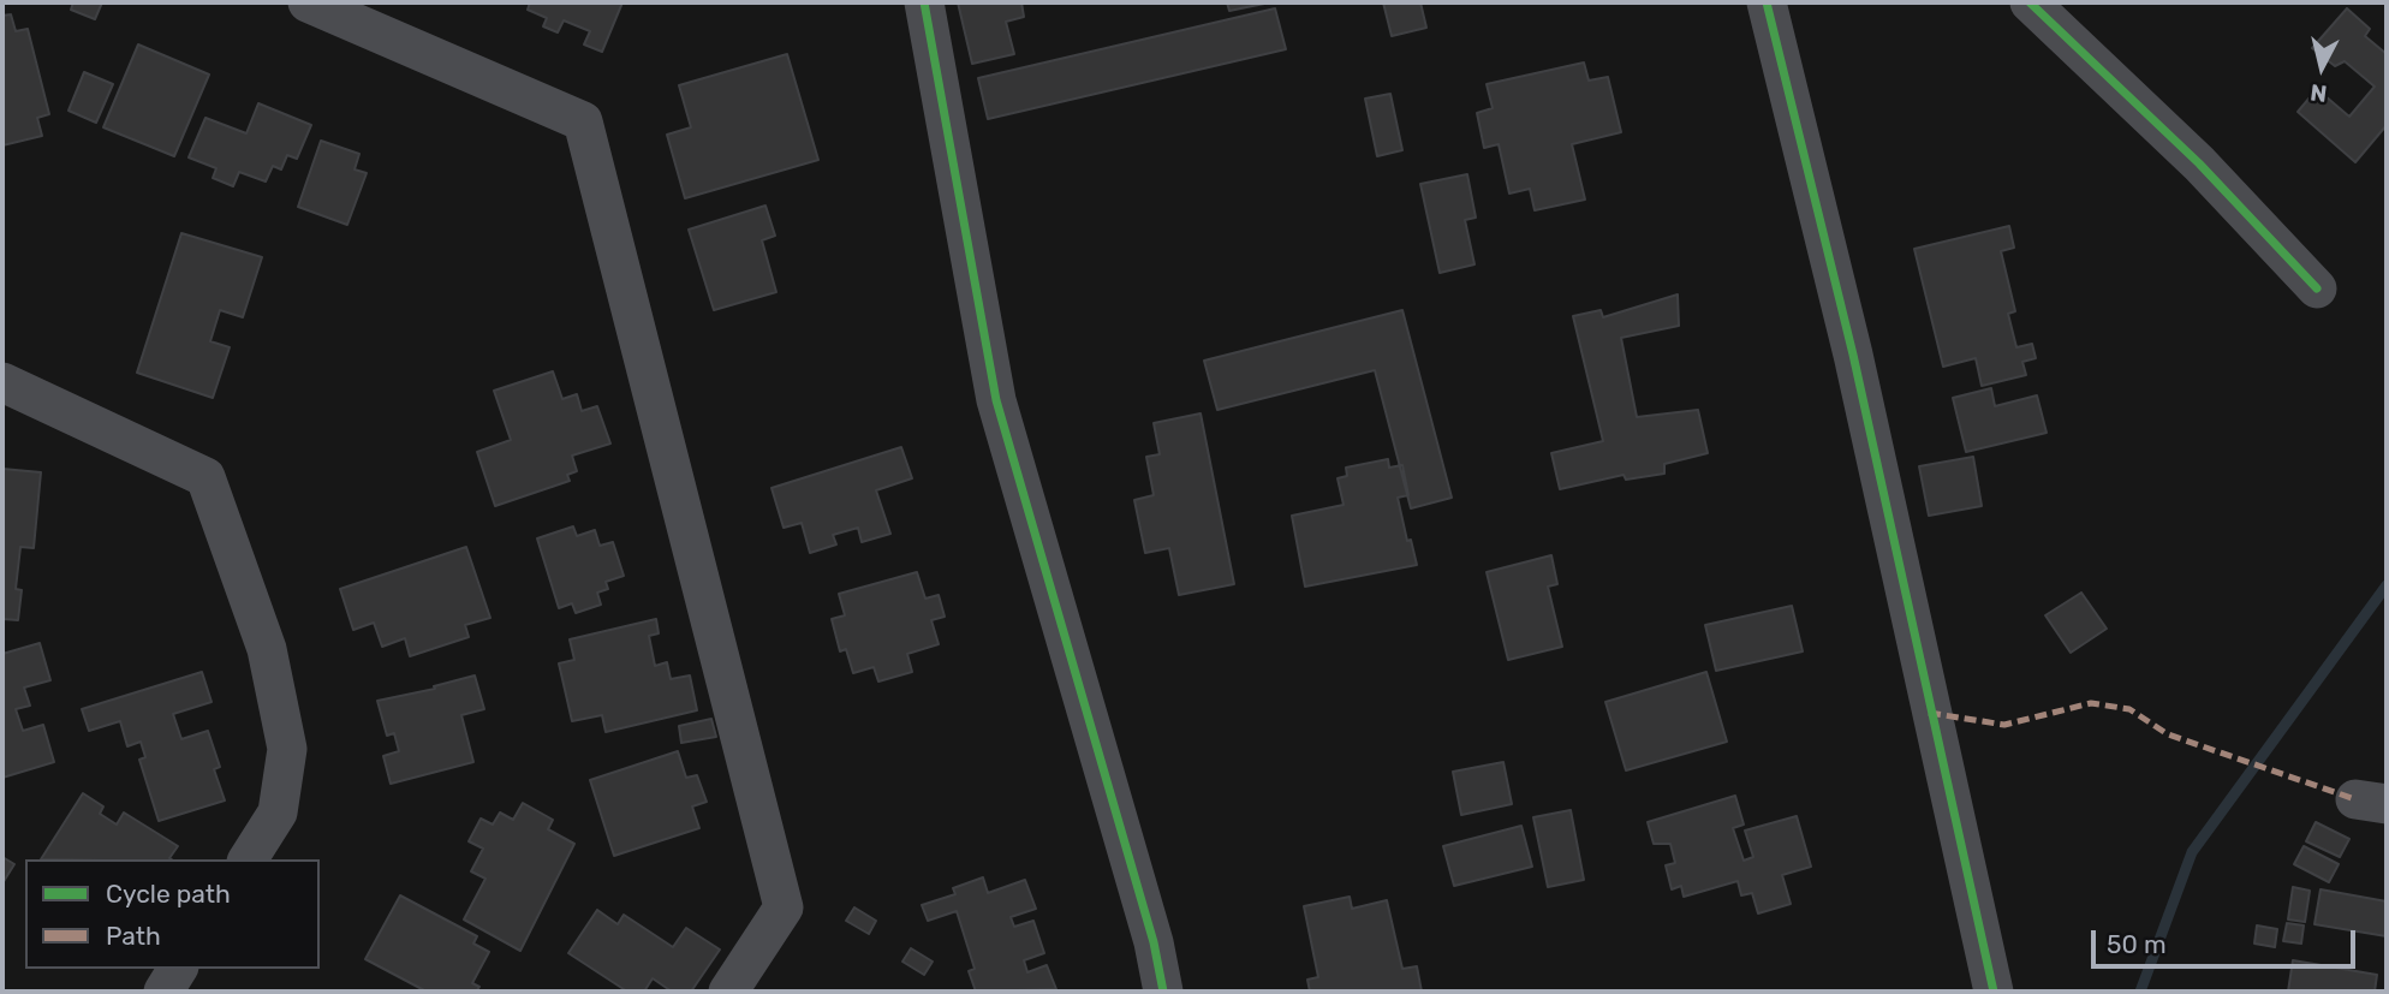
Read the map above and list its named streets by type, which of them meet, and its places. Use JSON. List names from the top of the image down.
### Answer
{
  "legend": ["Cycle path", "Path"],
  "scale_bar": "50 m",
  "north": "bottom"
}
